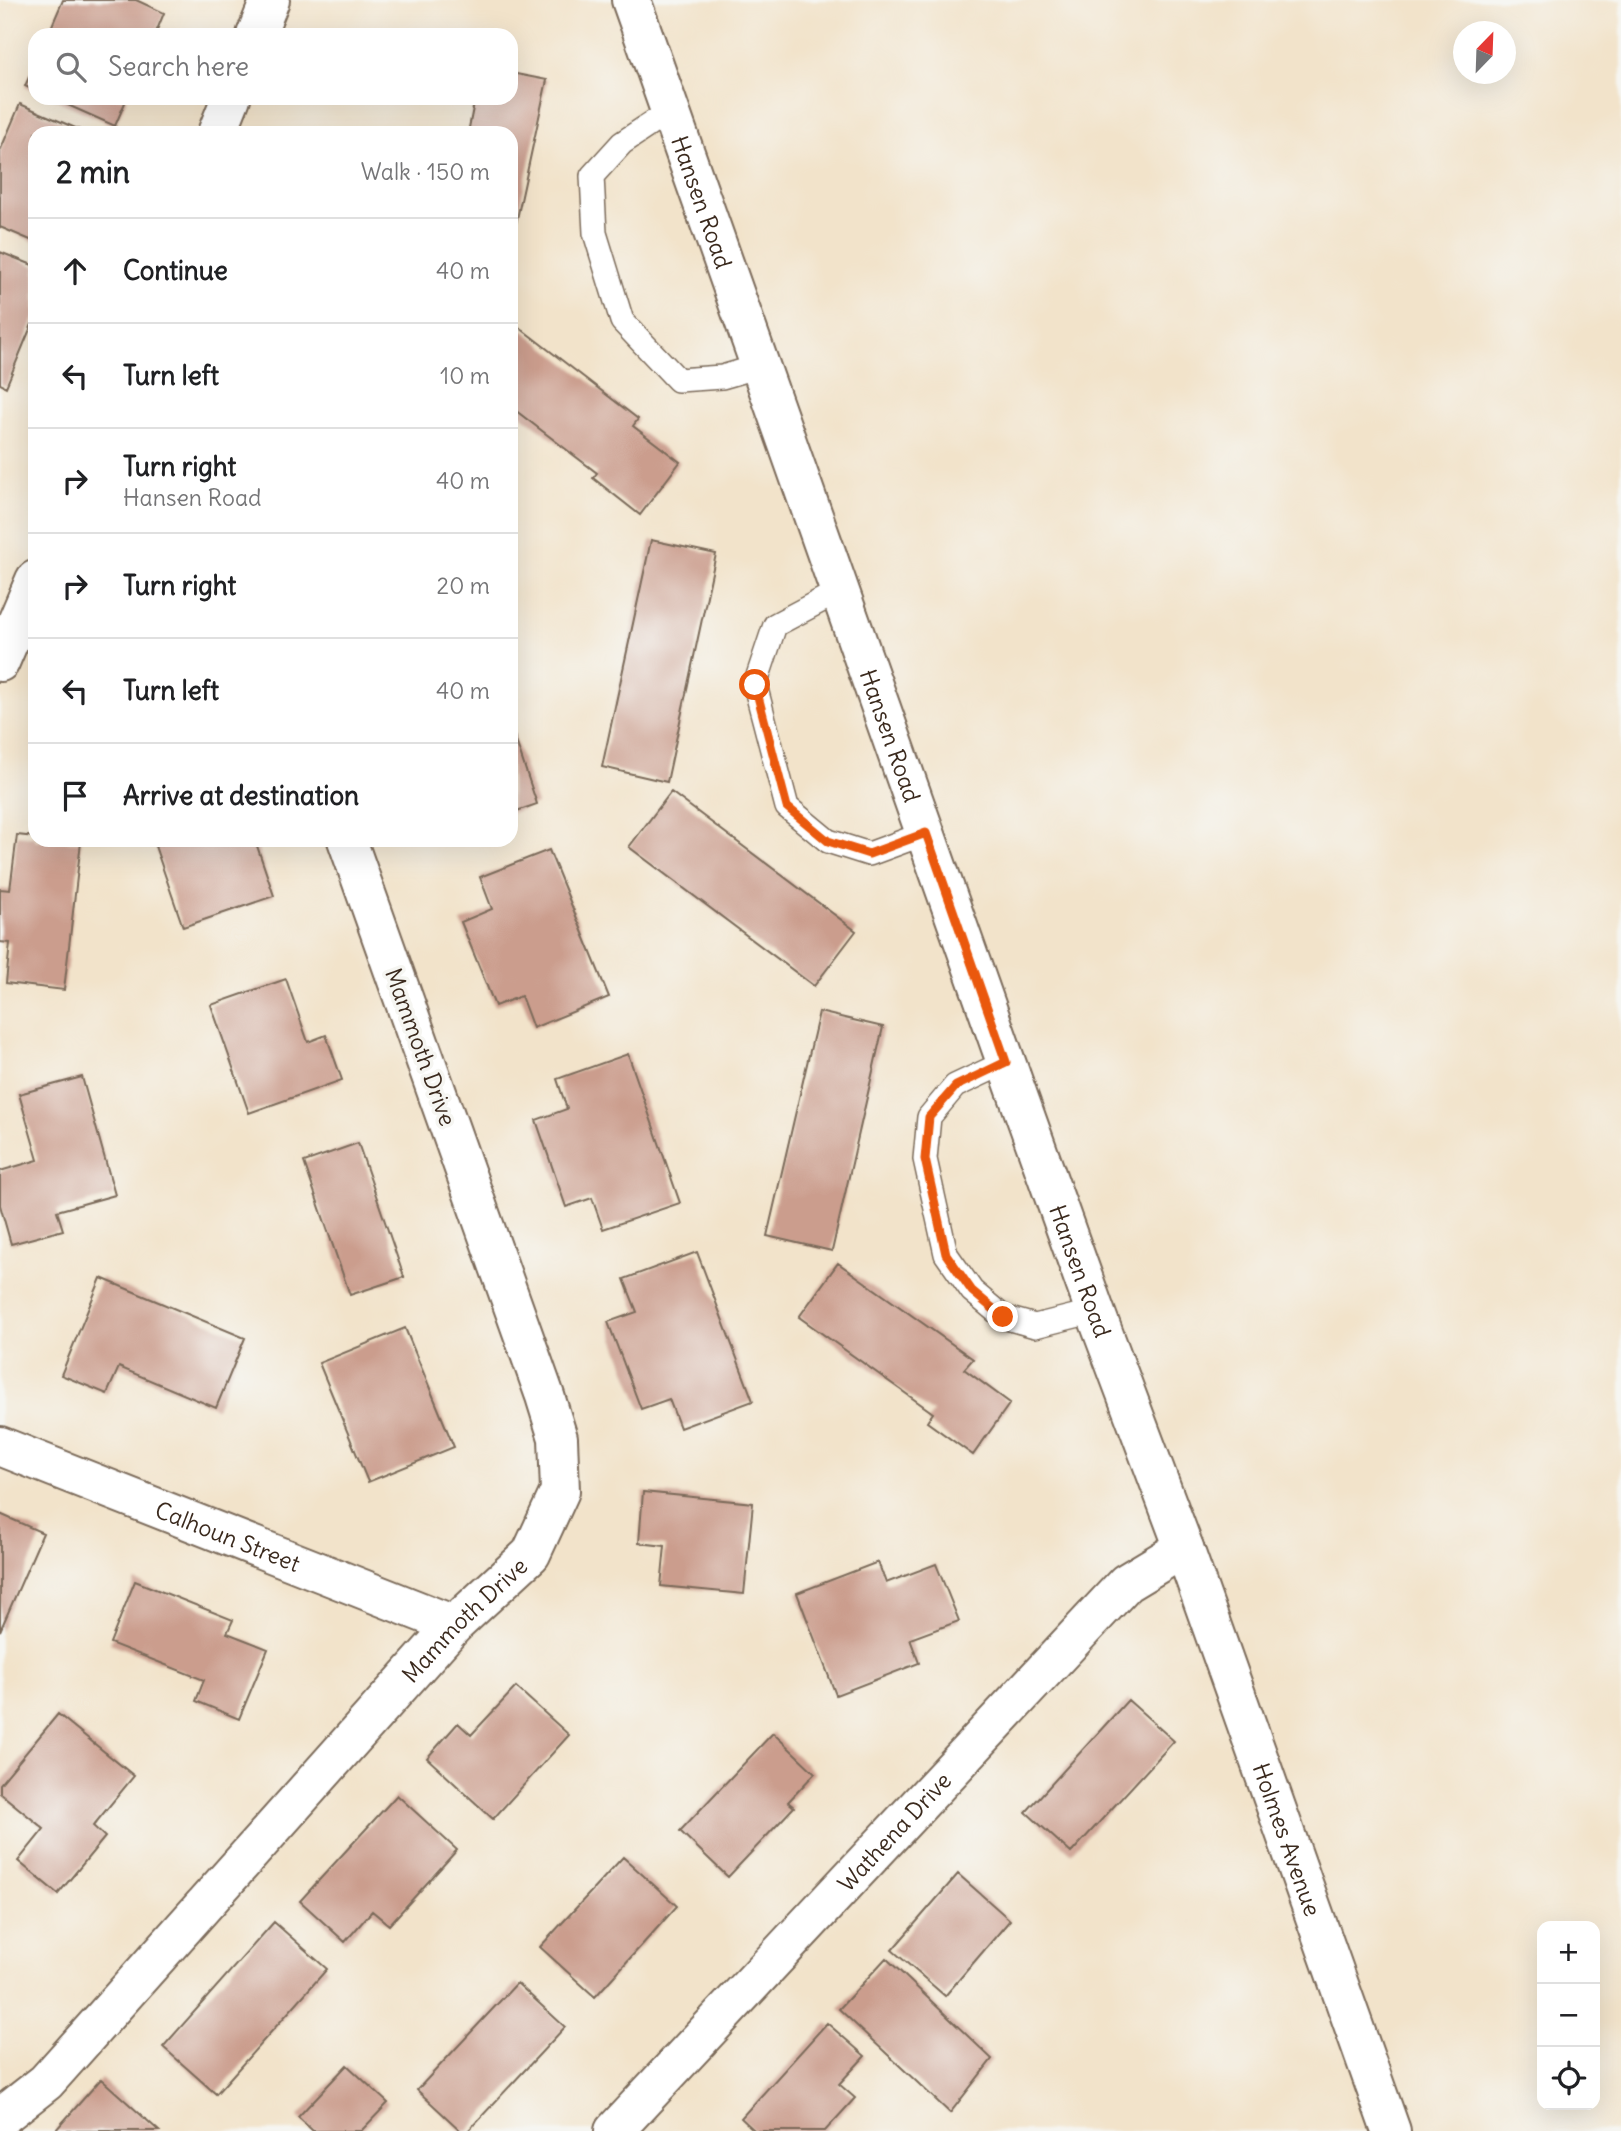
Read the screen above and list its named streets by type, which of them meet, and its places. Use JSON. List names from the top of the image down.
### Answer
{
  "streets": {
    "street": [
      "Hansen Road",
      "Mammoth Drive",
      "Calhoun Street",
      "Wathena Drive",
      "Holmes Avenue"
    ]
  },
  "crossings": [
    ["Hansen Road", "Wathena Drive"],
    ["Hansen Road", "Holmes Avenue"],
    ["Mammoth Drive", "Calhoun Street"],
    ["Wathena Drive", "Holmes Avenue"]
  ],
  "north": "top right",
  "page": {
    "search": "Search here",
    "heading": ["2 min", "Walk · 150 m"],
    "list": [
      ["Continue", "40 m"],
      ["Turn left", "10 m"],
      ["Turn right", "Hansen Road", "40 m"],
      ["Turn right", "20 m"],
      ["Turn left", "40 m"],
      "Arrive at destination"
    ],
    "map_buttons": ["+", "−"]
  }
}
